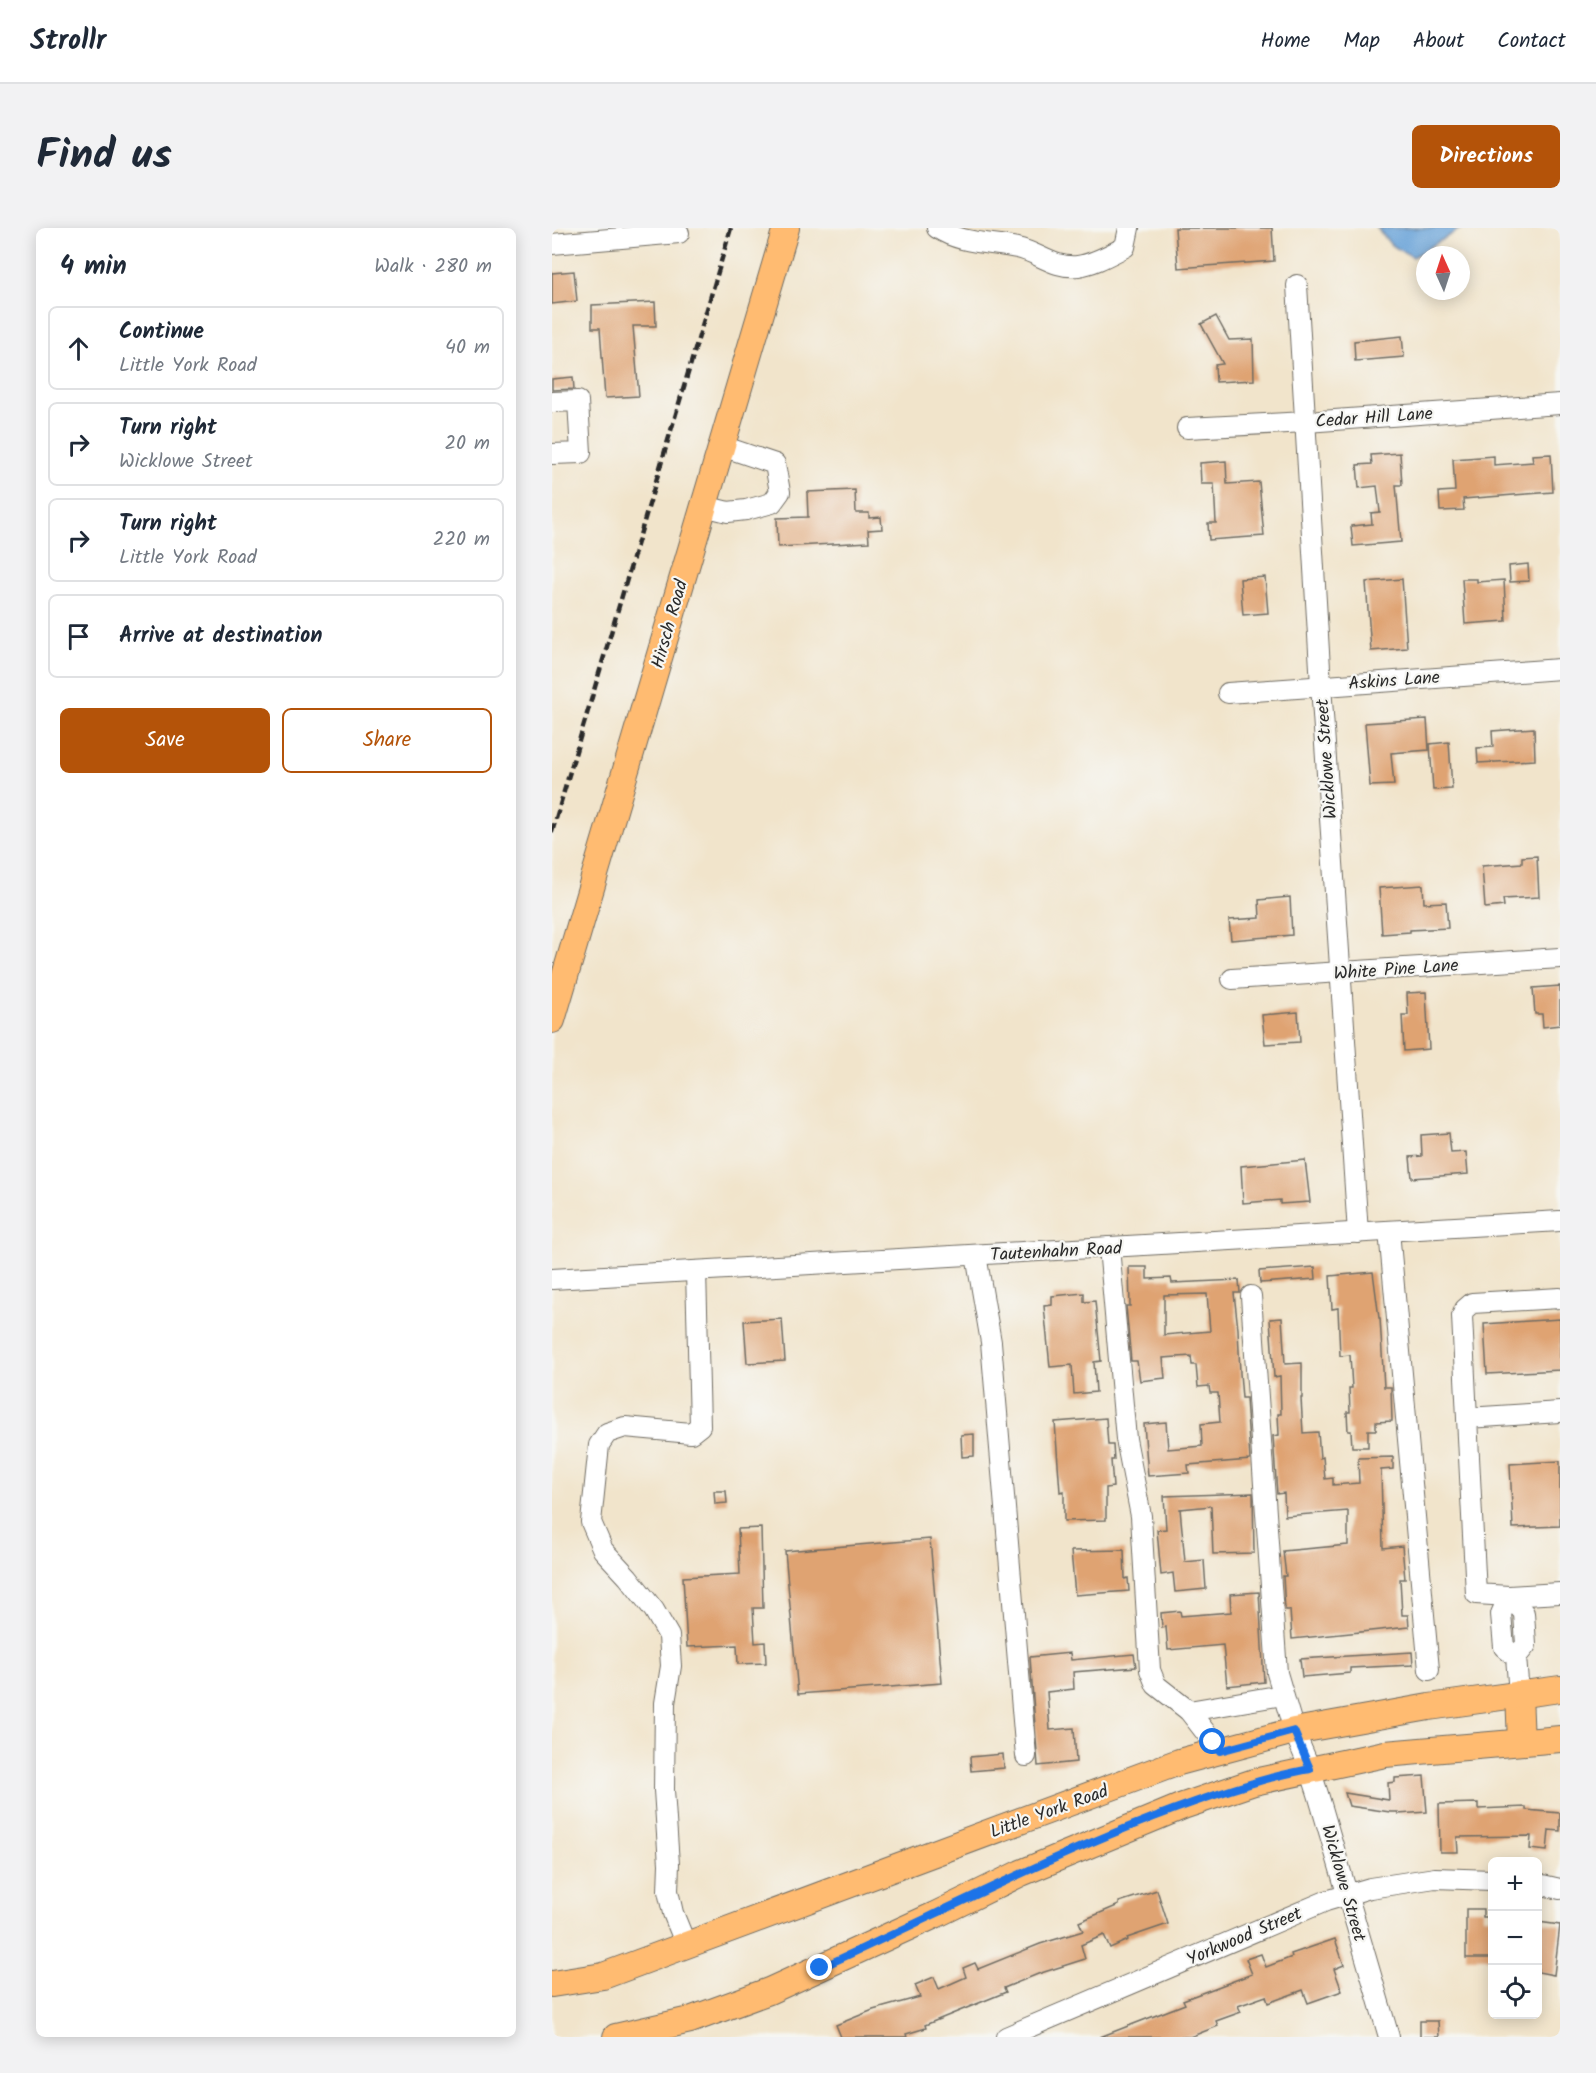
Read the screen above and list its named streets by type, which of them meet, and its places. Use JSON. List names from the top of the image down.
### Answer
{
  "streets": {
    "main road": ["Hirsch Road", "Little York Road"],
    "street": [
      "Cedar Hill Lane",
      "Askins Lane",
      "Wicklowe Street",
      "White Pine Lane",
      "Tautenhahn Road",
      "Yorkwood Street"
    ]
  },
  "crossings": [
    ["Cedar Hill Lane", "Wicklowe Street"],
    ["Askins Lane", "Wicklowe Street"],
    ["Wicklowe Street", "White Pine Lane"],
    ["Wicklowe Street", "Tautenhahn Road"],
    ["Wicklowe Street", "Little York Road"],
    ["Wicklowe Street", "Yorkwood Street"]
  ],
  "north": "top",
  "page": {
    "header": "Strollr",
    "nav": [
      "Home",
      "Map",
      "About",
      "Contact"
    ],
    "title": "Find us",
    "buttons": [
      "Directions",
      ["Save", "Share"]
    ],
    "heading": ["4 min", "Walk · 280 m"],
    "list": [
      ["Continue", "Little York Road", "40 m"],
      ["Turn right", "Wicklowe Street", "20 m"],
      ["Turn right", "Little York Road", "220 m"],
      "Arrive at destination"
    ],
    "map_buttons": ["+", "−"]
  }
}
